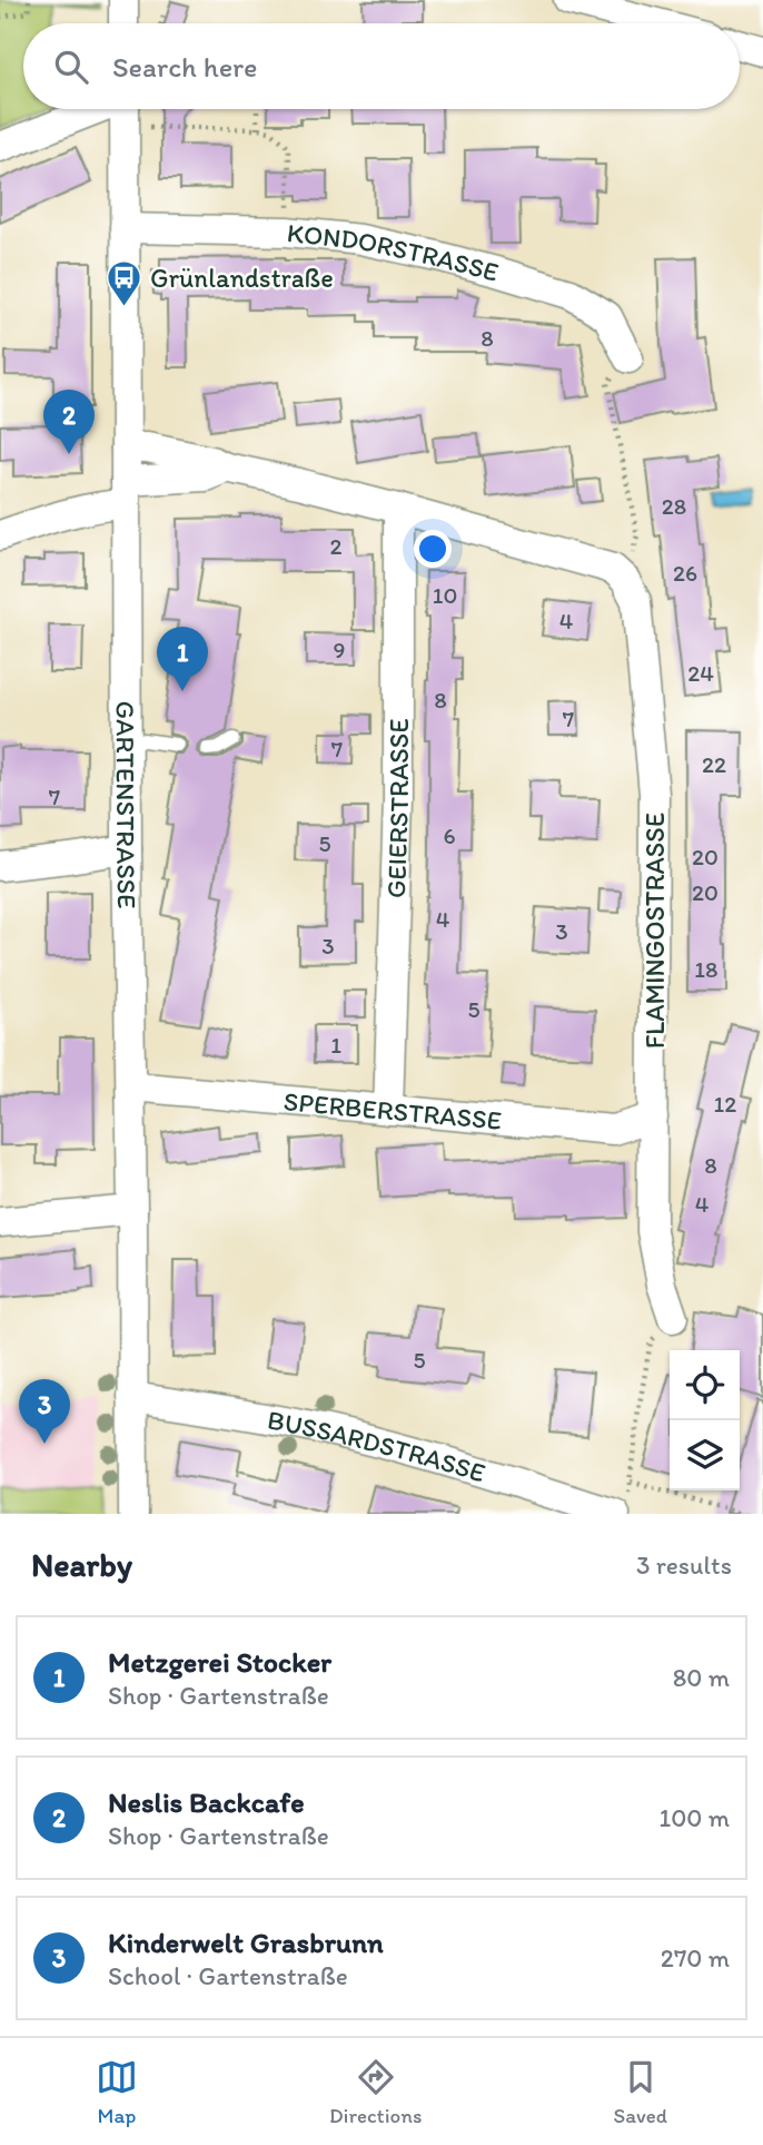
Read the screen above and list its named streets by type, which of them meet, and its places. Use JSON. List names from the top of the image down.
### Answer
{
  "streets": {
    "street": [
      "KONDORSTRASSE",
      "GARTENSTRASSE",
      "GEIERSTRASSE",
      "FLAMINGOSTRASSE",
      "SPERBERSTRASSE",
      "BUSSARDSTRASSE"
    ]
  },
  "crossings": [
    ["KONDORSTRASSE", "GARTENSTRASSE"],
    ["GARTENSTRASSE", "SPERBERSTRASSE"],
    ["GARTENSTRASSE", "BUSSARDSTRASSE"],
    ["GEIERSTRASSE", "SPERBERSTRASSE"],
    ["FLAMINGOSTRASSE", "SPERBERSTRASSE"]
  ],
  "places": {
    "bus stop": ["Grünlandstraße"]
  },
  "house_numbers": [
    "8",
    "28",
    "2",
    "26",
    "10",
    "4",
    "9",
    "24",
    "8",
    "7",
    "7",
    "22",
    "7",
    "6",
    "5",
    "20",
    "20",
    "4",
    "3",
    "3",
    "18",
    "5",
    "1",
    "12",
    "8",
    "4",
    "5"
  ],
  "page": {
    "search": "Search here",
    "pins": ["2", "1", "3"],
    "heading": ["Nearby", "3 results"],
    "list": [
      {
        "mark": "1",
        "name": "Metzgerei Stocker",
        "note": "Shop · Gartenstraße",
        "value": "80 m"
      },
      {
        "mark": "2",
        "name": "Neslis Backcafe",
        "note": "Shop · Gartenstraße",
        "value": "100 m"
      },
      {
        "mark": "3",
        "name": "Kinderwelt Grasbrunn",
        "note": "School · Gartenstraße",
        "value": "270 m"
      }
    ],
    "nav": ["Map", "Directions", "Saved"]
  }
}
